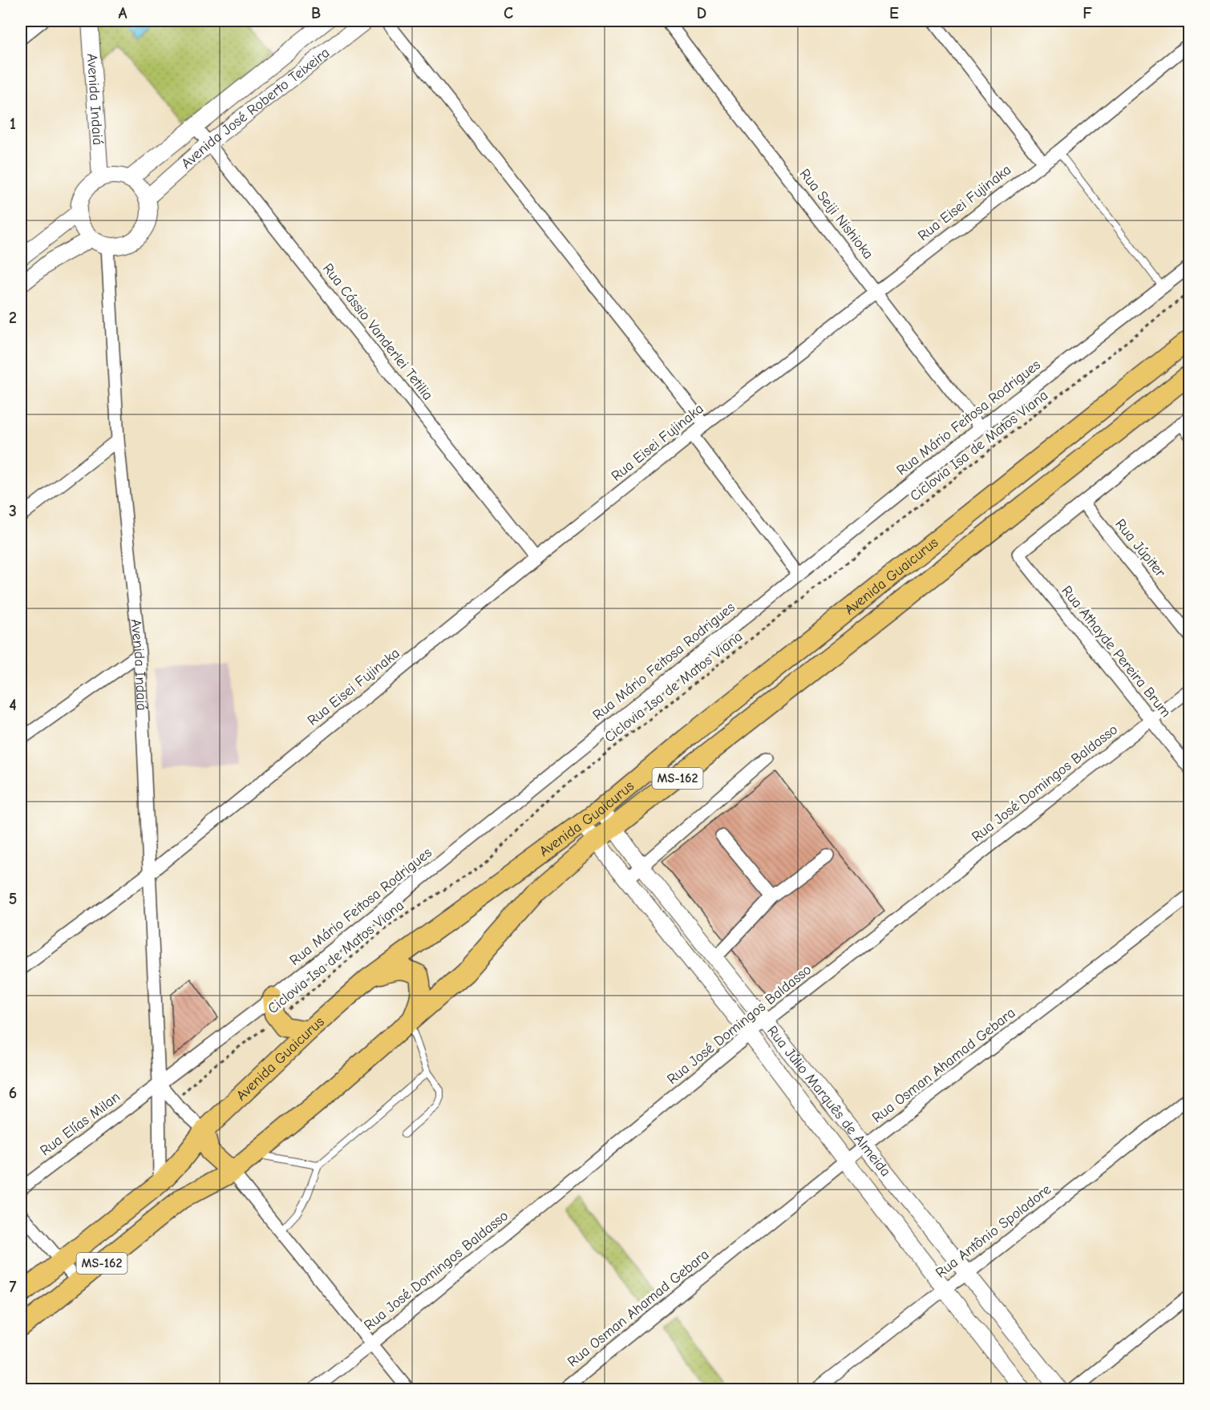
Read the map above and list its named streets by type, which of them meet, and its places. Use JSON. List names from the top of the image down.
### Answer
{
  "streets": {
    "main road": ["Avenida Guaicurus", "MS-162"],
    "street": [
      "Avenida Indaiá",
      "Avenida José Roberto Teixeira",
      "Rua Eisei Fujinaka",
      "Rua Seiji Nishioka",
      "Rua Cássio Vanderlei Tetilia",
      "Rua Mário Feitosa Rodrigues",
      "Rua Júpiter",
      "Rua Athayde Pereira Brum",
      "Rua José Domingos Baldasso",
      "Rua Osman Ahamad Gebara",
      "Rua Júlio Marquês de Almeida",
      "Rua Elías Milan",
      "Rua Antônio Spoladore"
    ],
    "path": ["Ciclovia Isa de Matos Viana"]
  },
  "crossings": [
    ["Avenida Indaiá", "Avenida José Roberto Teixeira"],
    ["Avenida Indaiá", "Rua Eisei Fujinaka"],
    ["Avenida Indaiá", "Rua Mário Feitosa Rodrigues"],
    ["Avenida Indaiá", "Avenida Guaicurus"],
    ["Avenida Indaiá", "Rua Elías Milan"],
    ["Avenida José Roberto Teixeira", "Rua Cássio Vanderlei Tetilia"],
    ["Rua Eisei Fujinaka", "Rua Seiji Nishioka"],
    ["Rua Eisei Fujinaka", "Rua Cássio Vanderlei Tetilia"],
    ["Rua Seiji Nishioka", "Rua Mário Feitosa Rodrigues"],
    ["Rua Mário Feitosa Rodrigues", "Rua Elías Milan"],
    ["Rua Júpiter", "Rua Athayde Pereira Brum"],
    ["Avenida Guaicurus", "Rua Júlio Marquês de Almeida"],
    ["Rua Athayde Pereira Brum", "Rua José Domingos Baldasso"],
    ["Rua José Domingos Baldasso", "Rua Júlio Marquês de Almeida"],
    ["Rua Osman Ahamad Gebara", "Rua Júlio Marquês de Almeida"],
    ["Rua Júlio Marquês de Almeida", "Rua Antônio Spoladore"]
  ],
  "grid": {
    "columns": [
      "A",
      "B",
      "C",
      "D",
      "E",
      "F"
    ],
    "rows": [
      "1",
      "2",
      "3",
      "4",
      "5",
      "6",
      "7"
    ]
  }
}
